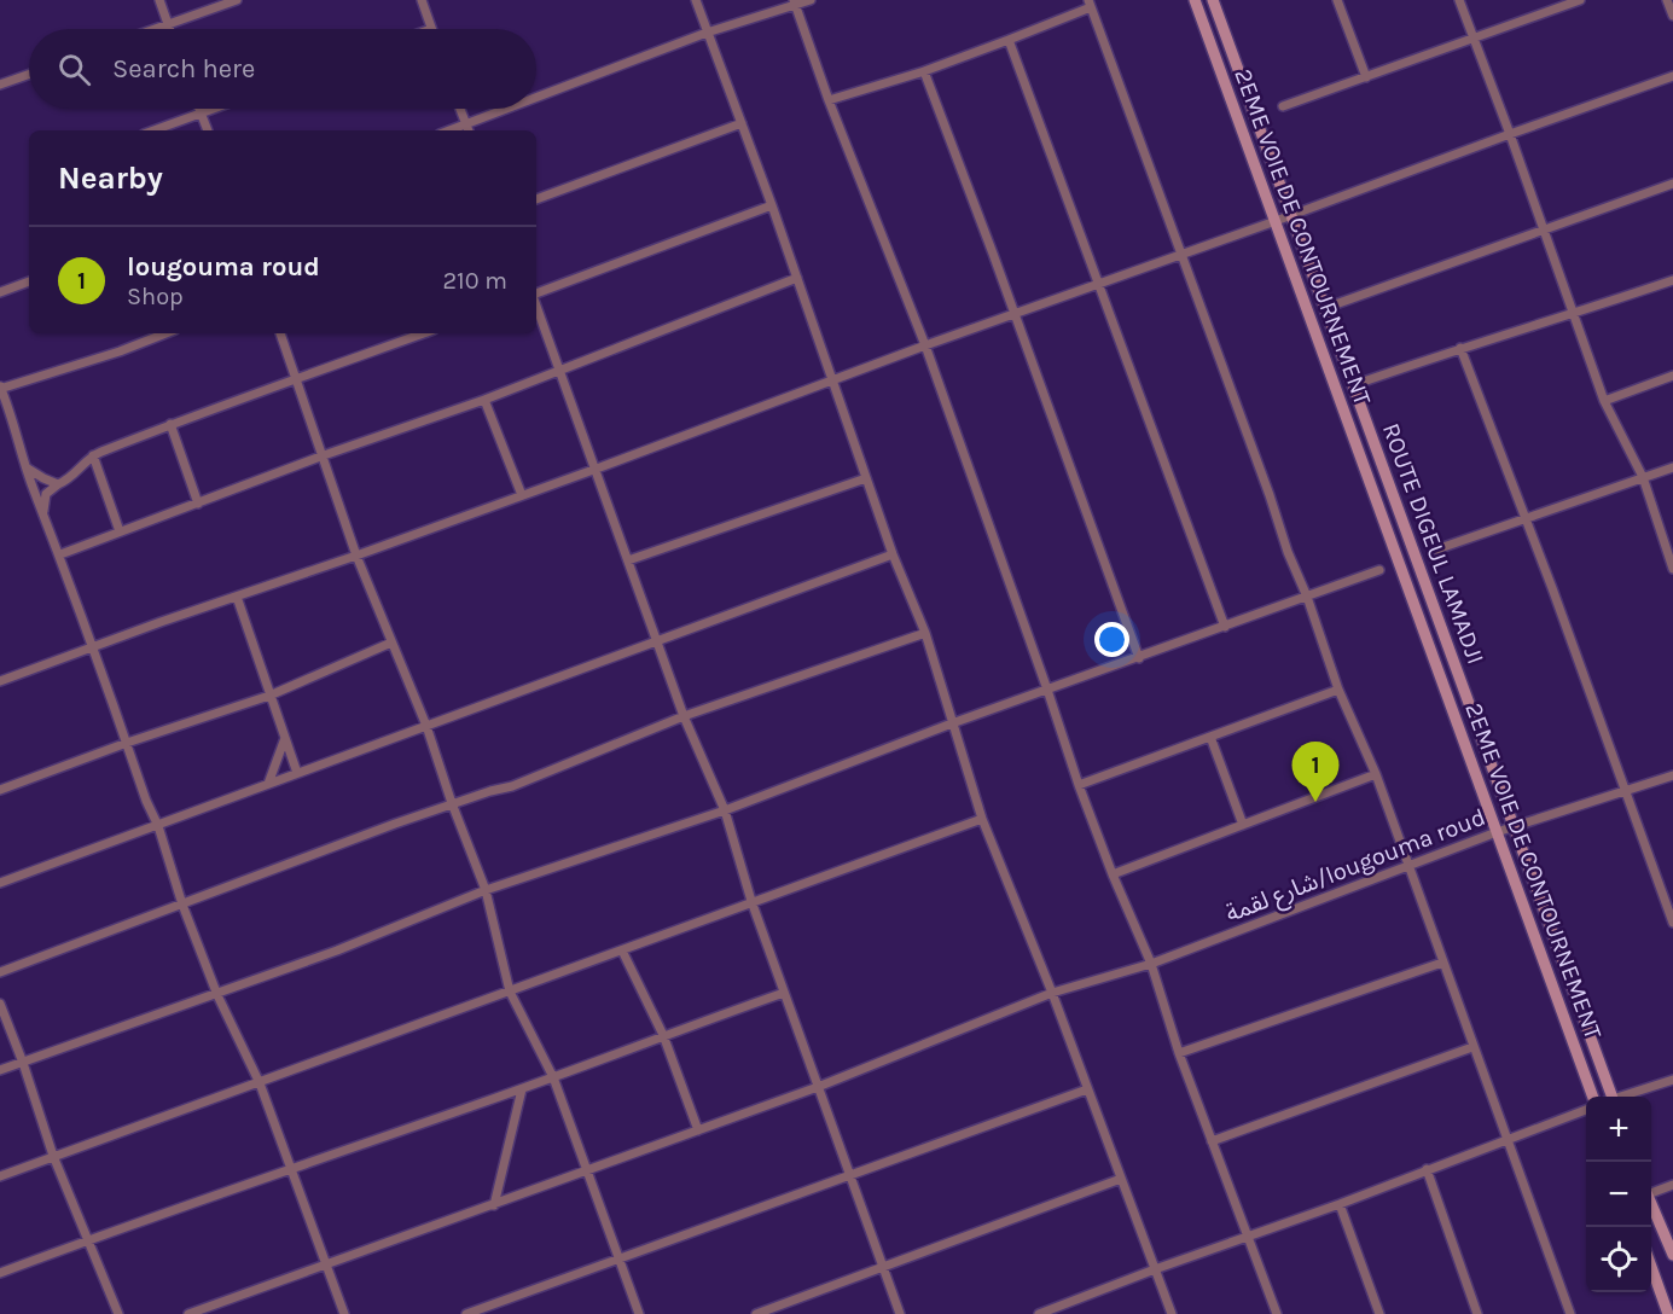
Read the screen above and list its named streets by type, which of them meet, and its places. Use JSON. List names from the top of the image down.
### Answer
{
  "streets": {
    "main road": ["2EME VOIE DE CONTOURNEMENT", "ROUTE DIGEUL LAMADJI"],
    "street": ["شارع لقمة/lougouma roud"]
  },
  "crossings": [
    ["2EME VOIE DE CONTOURNEMENT", "شارع لقمة/lougouma roud"],
    ["ROUTE DIGEUL LAMADJI", "شارع لقمة/lougouma roud"]
  ],
  "page": {
    "search": "Search here",
    "heading": "Nearby",
    "list": [
      {
        "mark": "1",
        "name": "lougouma roud",
        "note": "Shop",
        "value": "210 m"
      }
    ],
    "pins": "1",
    "map_buttons": ["+", "−"]
  }
}
